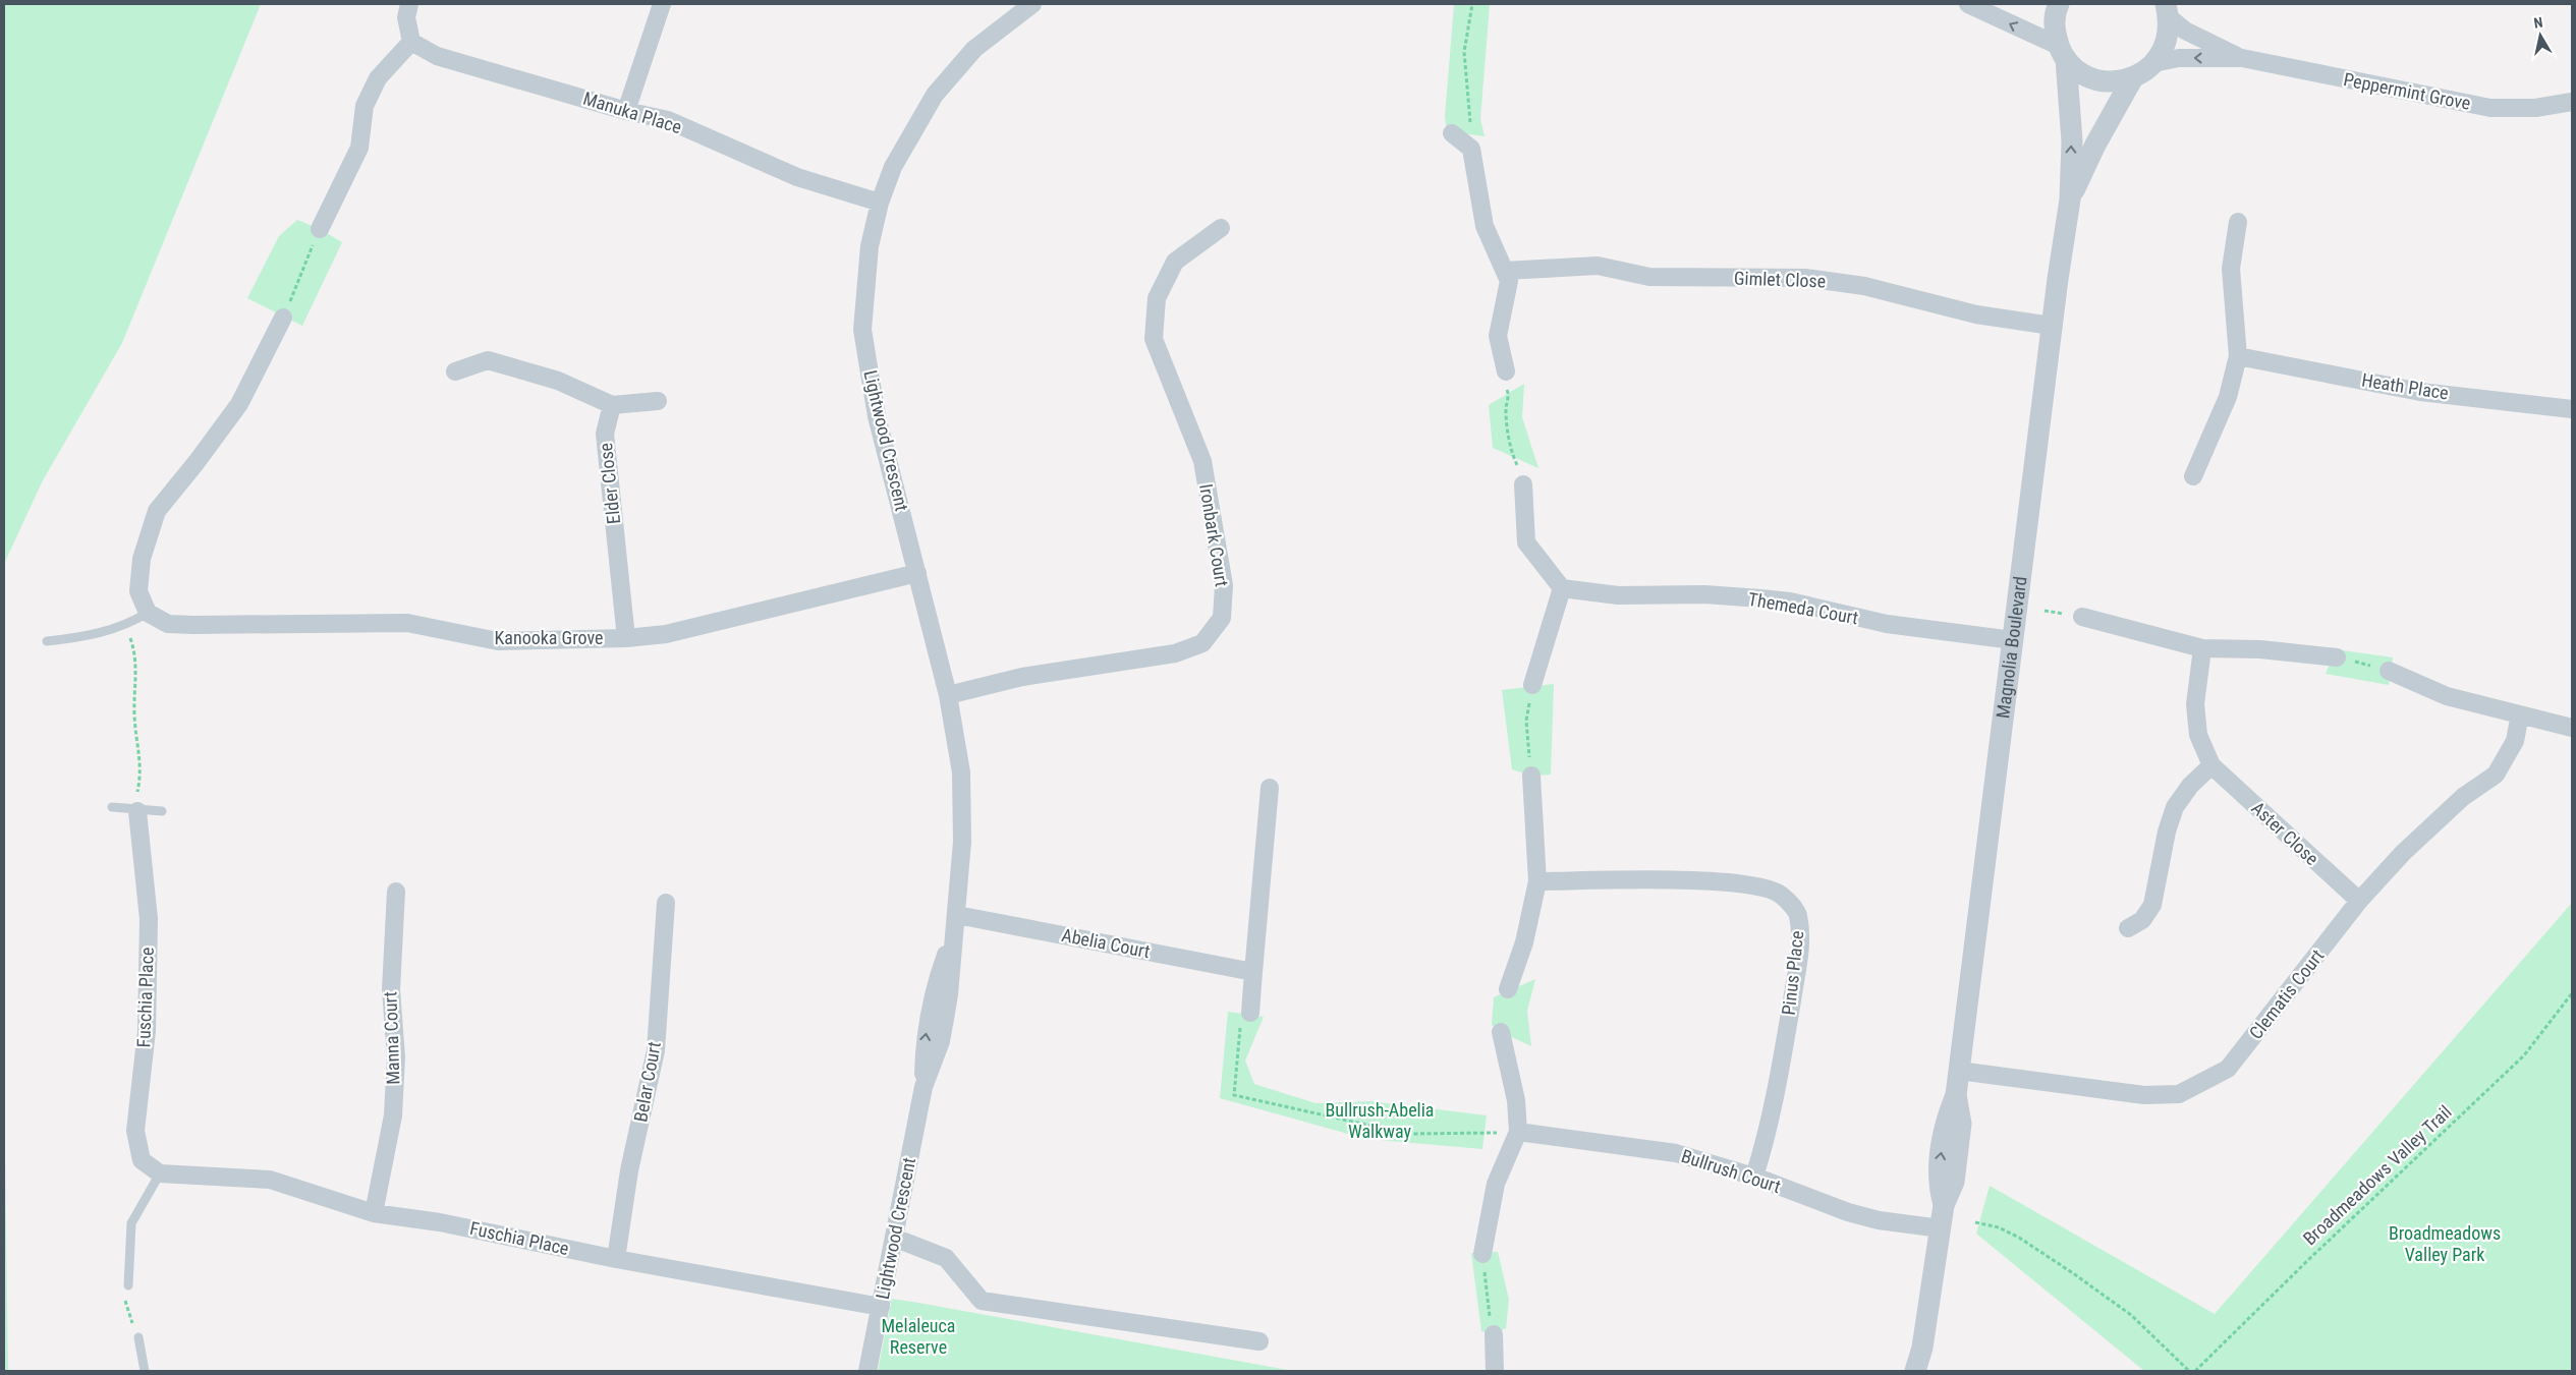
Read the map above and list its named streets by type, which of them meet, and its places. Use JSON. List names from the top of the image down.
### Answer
{
  "streets": {
    "street": [
      "Peppermint Grove",
      "Manuka Place",
      "Gimlet Close",
      "Heath Place",
      "Lightwood Crescent",
      "Elder Close",
      "Ironbark Court",
      "Themeda Court",
      "Kanooka Grove",
      "Magnolia Boulevard",
      "Aster Close",
      "Abelia Court",
      "Pinus Place",
      "Clematis Court",
      "Fuschia Place",
      "Manna Court",
      "Belar Court",
      "Bullrush Court"
    ],
    "path": ["Broadmeadows Valley Trail"]
  },
  "crossings": [
    ["Manuka Place", "Lightwood Crescent"],
    ["Gimlet Close", "Magnolia Boulevard"],
    ["Lightwood Crescent", "Ironbark Court"],
    ["Lightwood Crescent", "Kanooka Grove"],
    ["Lightwood Crescent", "Abelia Court"],
    ["Lightwood Crescent", "Fuschia Place"],
    ["Elder Close", "Kanooka Grove"],
    ["Themeda Court", "Magnolia Boulevard"],
    ["Magnolia Boulevard", "Clematis Court"],
    ["Magnolia Boulevard", "Bullrush Court"],
    ["Aster Close", "Clematis Court"],
    ["Pinus Place", "Bullrush Court"],
    ["Fuschia Place", "Manna Court"],
    ["Fuschia Place", "Belar Court"]
  ],
  "parks": ["Bullrush-Abelia Walkway", "Broadmeadows Valley Park", "Melaleuca Reserve"],
  "north": "top"
}
